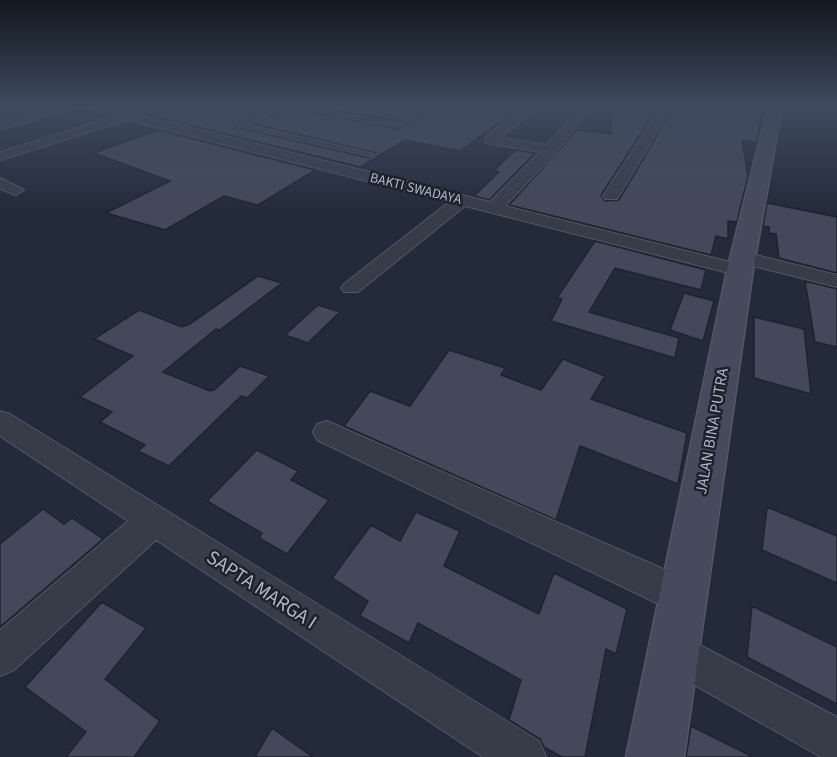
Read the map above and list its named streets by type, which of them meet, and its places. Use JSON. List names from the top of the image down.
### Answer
{
  "streets": {
    "street": ["BAKTI SWADAYA", "JALAN BINA PUTRA", "SAPTA MARGA I"]
  },
  "crossings": [
    ["BAKTI SWADAYA", "JALAN BINA PUTRA"]
  ]
}
